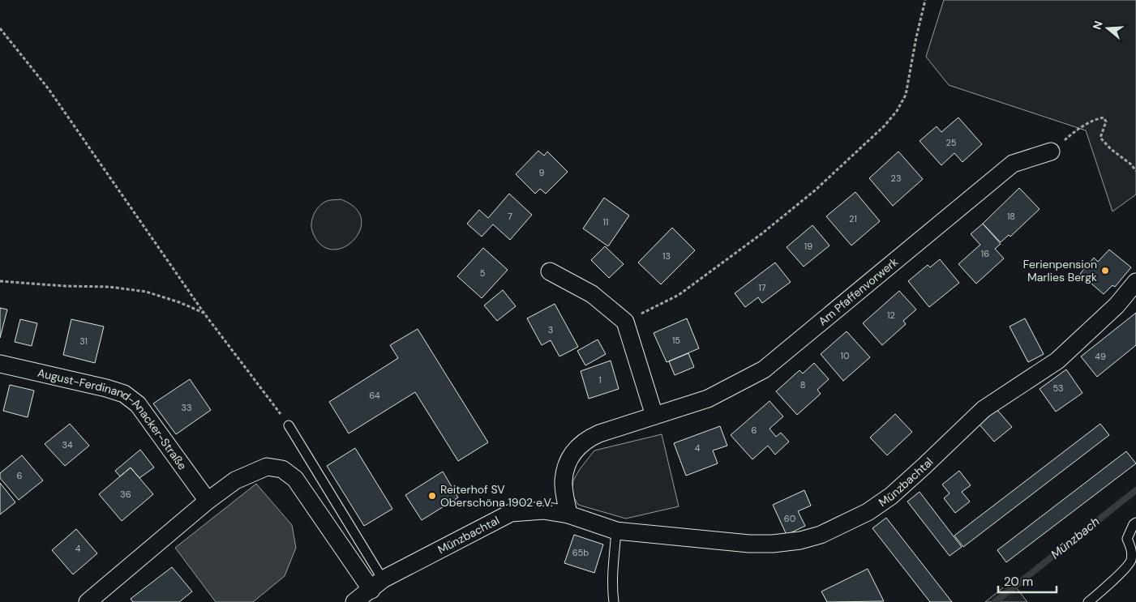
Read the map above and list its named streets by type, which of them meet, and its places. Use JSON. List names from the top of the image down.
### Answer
{
  "streets": {
    "street": ["Am Pfaffenvorwerk", "August-Ferdinand-Anacker-Straße", "Münzbachtal"]
  },
  "crossings": [
    ["Am Pfaffenvorwerk", "Münzbachtal"]
  ],
  "water": ["Münzbach"],
  "places": ["Ferienpension Marlies Bergk", "Reiterhof SV Oberschöna 1902 e.V."],
  "house_numbers": [
    "25",
    "9",
    "23",
    "7",
    "18",
    "21",
    "11",
    "19",
    "16",
    "13",
    "5",
    "17",
    "12",
    "3",
    "15",
    "31",
    "10",
    "49",
    "1",
    "8",
    "53",
    "64",
    "33",
    "6",
    "34",
    "4",
    "6",
    "36",
    "60",
    "4",
    "65b"
  ],
  "scale_bar": "20 m",
  "north": "left"
}
